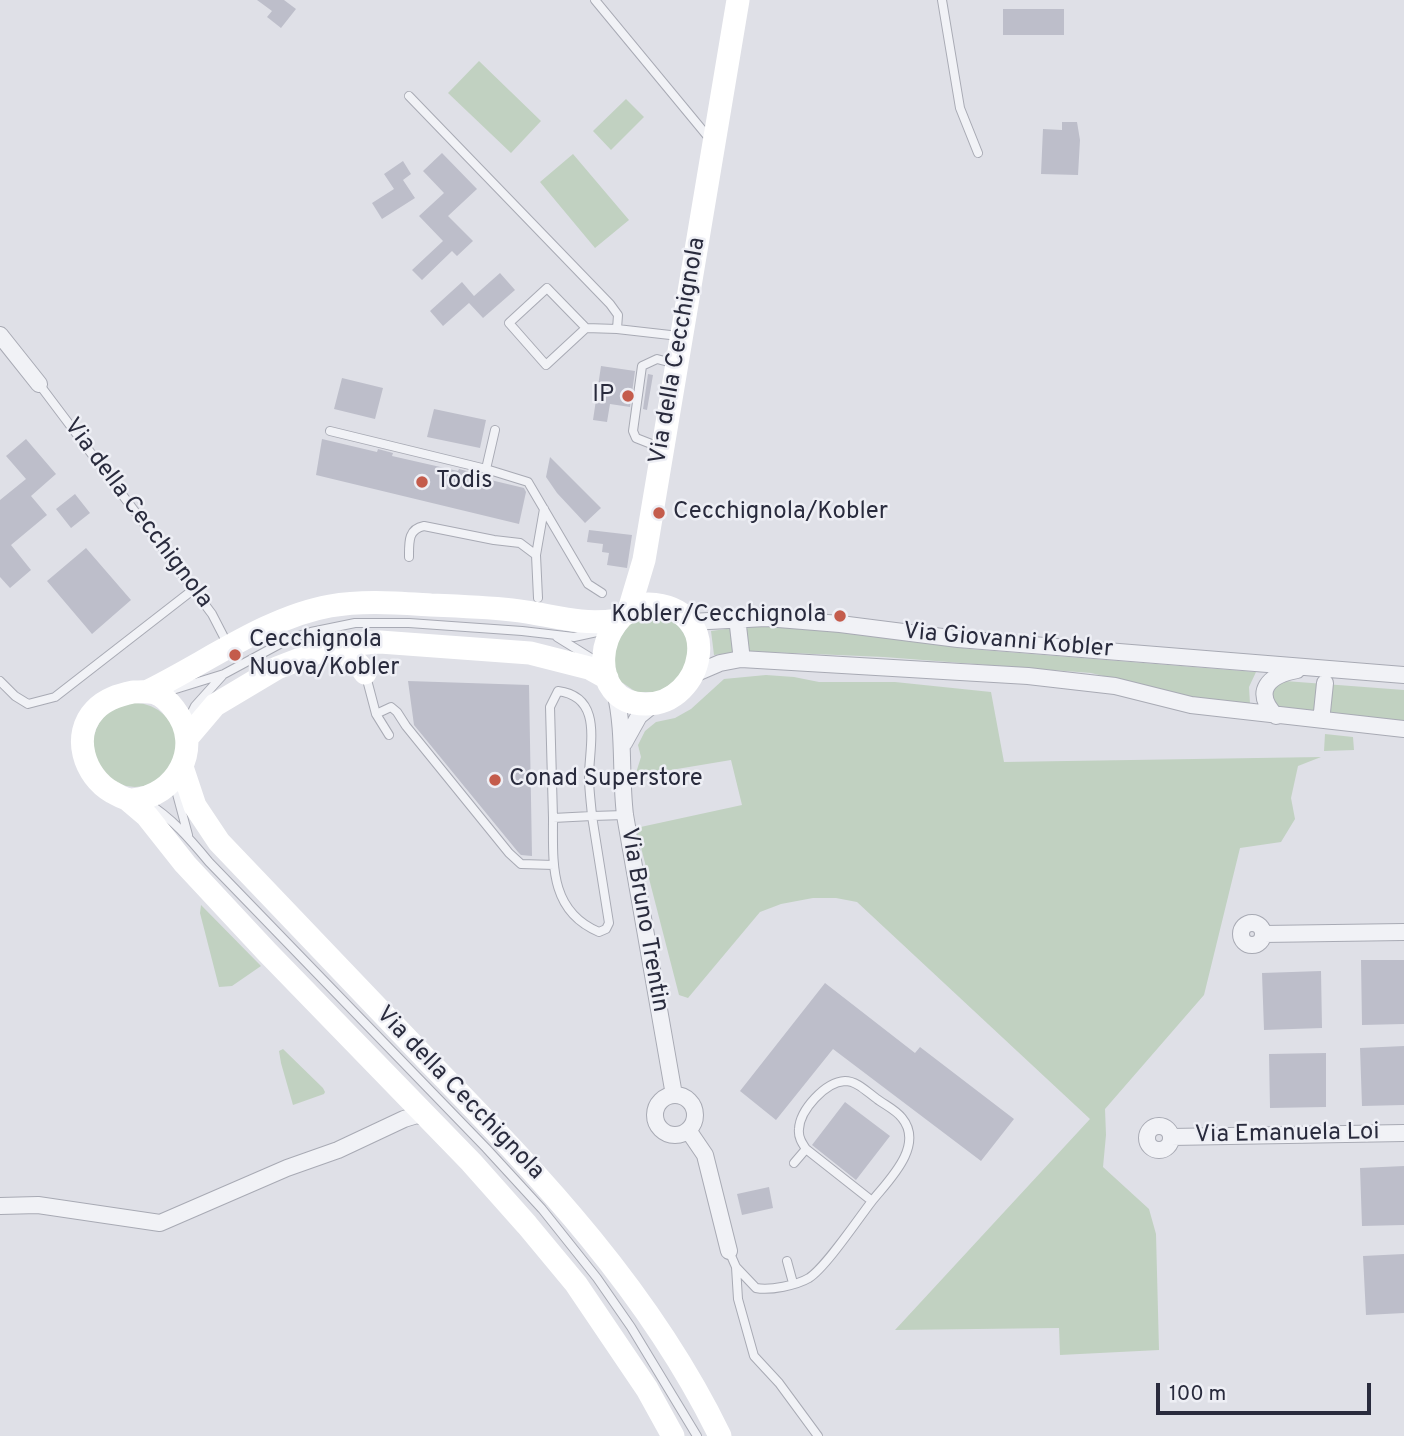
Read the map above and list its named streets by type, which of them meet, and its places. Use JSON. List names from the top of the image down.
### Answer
{
  "streets": {
    "street": [
      "Via della Cecchignola",
      "Via Giovanni Kobler",
      "Via Bruno Trentin",
      "Via Emanuela Loi"
    ]
  },
  "crossings": [
    ["Via della Cecchignola", "Via Giovanni Kobler"],
    ["Via della Cecchignola", "Via Bruno Trentin"],
    ["Via Giovanni Kobler", "Via Bruno Trentin"]
  ],
  "places": [
    "IP",
    "Todis",
    "Cecchignola/Kobler",
    "Kobler/Cecchignola",
    "Cecchignola Nuova/Kobler",
    "Conad Superstore"
  ],
  "scale_bar": "100 m"
}
